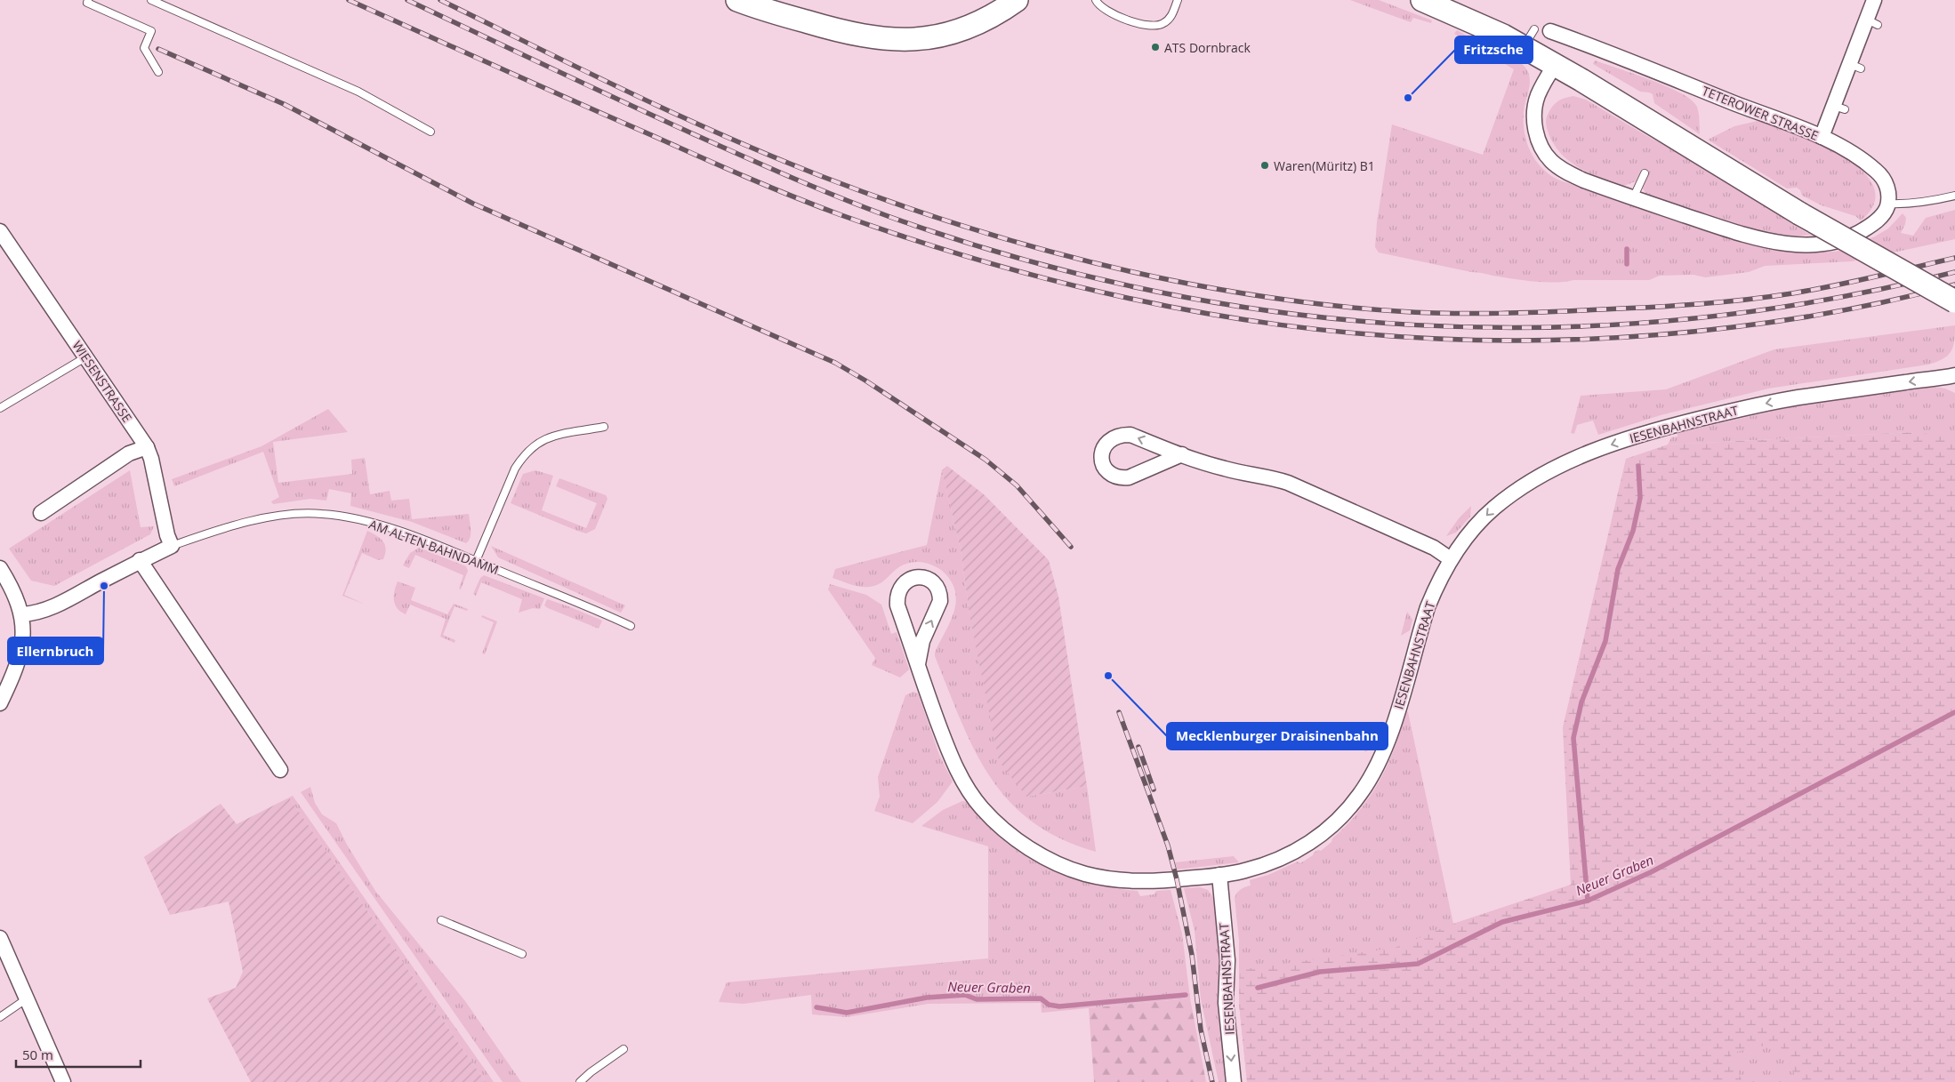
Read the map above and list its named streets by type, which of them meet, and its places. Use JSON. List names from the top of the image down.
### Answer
{
  "streets": {
    "street": [
      "TETEROWER STRASSE",
      "WIESENSTRASSE",
      "IESENBAHNSTRAAT",
      "AM ALTEN BAHNDAMM"
    ]
  },
  "crossings": [
    ["WIESENSTRASSE", "AM ALTEN BAHNDAMM"]
  ],
  "water": ["Neuer Graben"],
  "places": [
    "ATS Dornbrack",
    "Fritzsche",
    "Waren(Müritz) B1",
    "Ellernbruch",
    "Mecklenburger Draisinenbahn"
  ],
  "scale_bar": "50 m"
}
